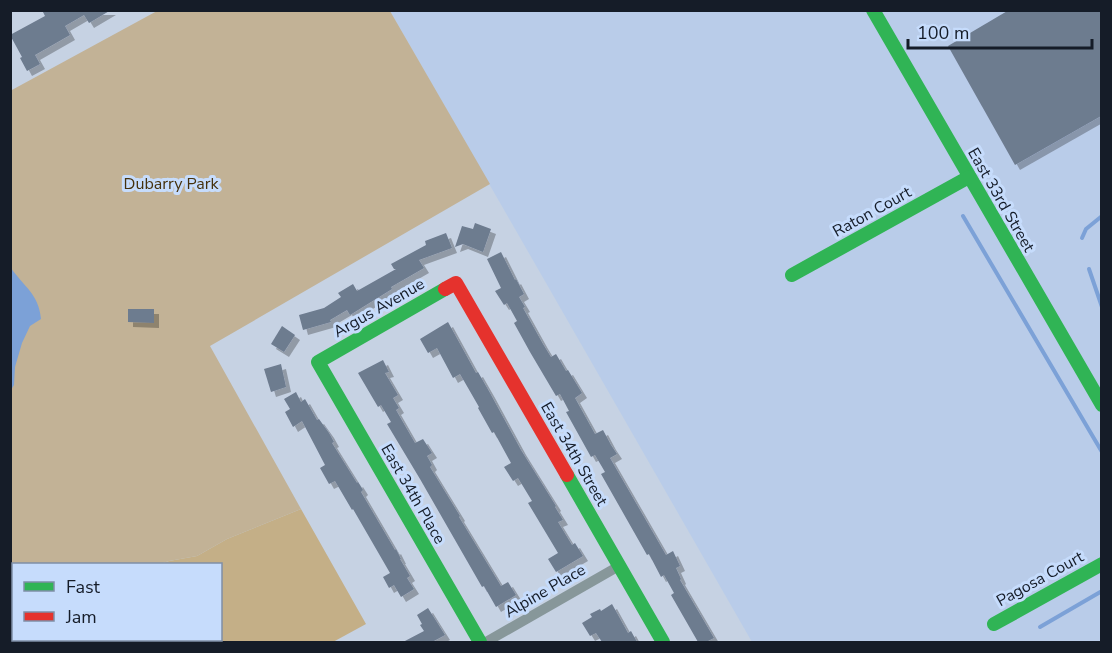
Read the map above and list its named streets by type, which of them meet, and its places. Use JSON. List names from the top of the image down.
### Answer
{
  "streets": {
    "street": [
      "East 33rd Street",
      "Raton Court",
      "Argus Avenue",
      "East 34th Street",
      "East 34th Place",
      "Pagosa Court",
      "Alpine Place"
    ]
  },
  "crossings": [
    ["East 33rd Street", "Raton Court"],
    ["Argus Avenue", "East 34th Street"],
    ["Argus Avenue", "East 34th Place"],
    ["East 34th Street", "Alpine Place"]
  ],
  "parks": ["Dubarry Park"],
  "legend": ["Fast", "Jam"],
  "scale_bar": "100 m"
}
